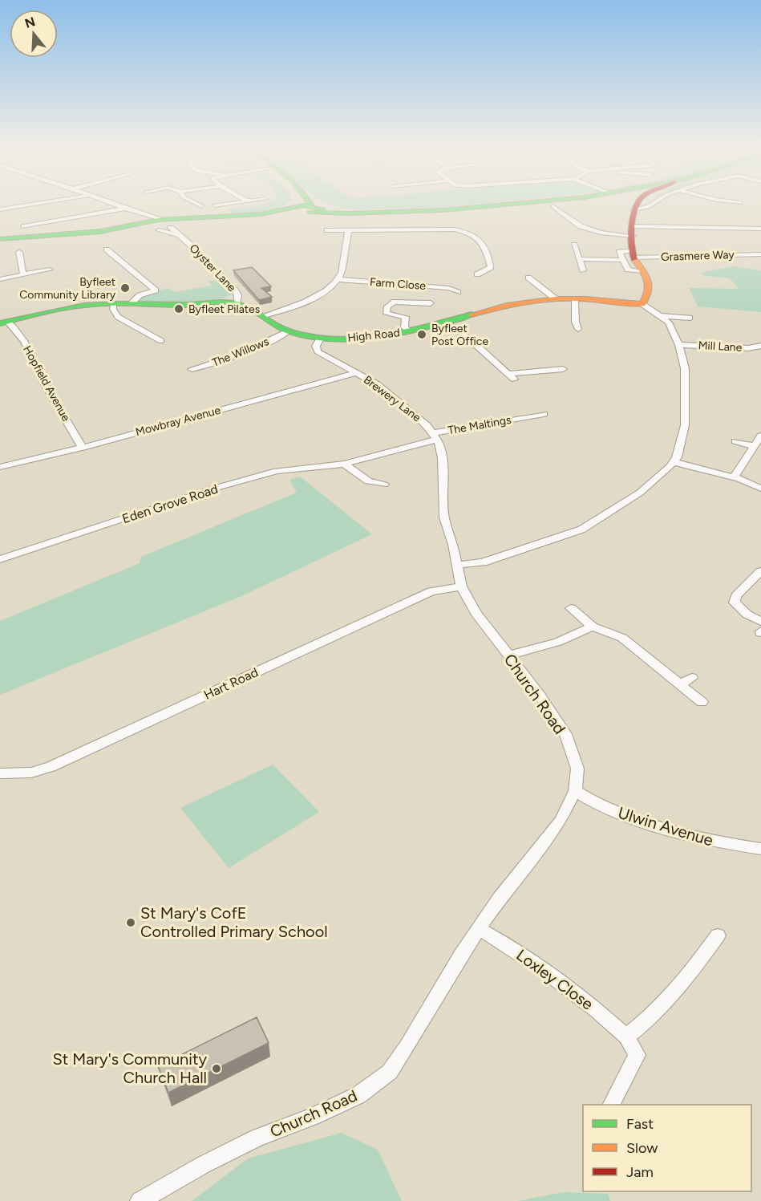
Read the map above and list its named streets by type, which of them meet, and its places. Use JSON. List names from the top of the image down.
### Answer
{
  "streets": {
    "main road": ["High Road"],
    "street": [
      "Grasmere Way",
      "Oyster Lane",
      "Farm Close",
      "Mill Lane",
      "The Willows",
      "Hopfield Avenue",
      "Brewery Lane",
      "Mowbray Avenue",
      "The Maltings",
      "Eden Grove Road",
      "Hart Road",
      "Church Road",
      "Ulwin Avenue",
      "Loxley Close"
    ]
  },
  "crossings": [
    ["Oyster Lane", "High Road"],
    ["High Road", "The Willows"],
    ["High Road", "Brewery Lane"],
    ["Hopfield Avenue", "Mowbray Avenue"],
    ["Brewery Lane", "Mowbray Avenue"],
    ["Brewery Lane", "The Maltings"],
    ["Brewery Lane", "Eden Grove Road"],
    ["Brewery Lane", "Church Road"],
    ["The Maltings", "Eden Grove Road"],
    ["Hart Road", "Church Road"],
    ["Church Road", "Ulwin Avenue"],
    ["Church Road", "Loxley Close"]
  ],
  "places": [
    "Byfleet Community Library",
    "Byfleet Pilates",
    "Byfleet Post Office",
    "St Mary's CofE Controlled Primary School",
    "St Mary's Community Church Hall"
  ],
  "legend": ["Fast", "Slow", "Jam"],
  "north": "top"
}
